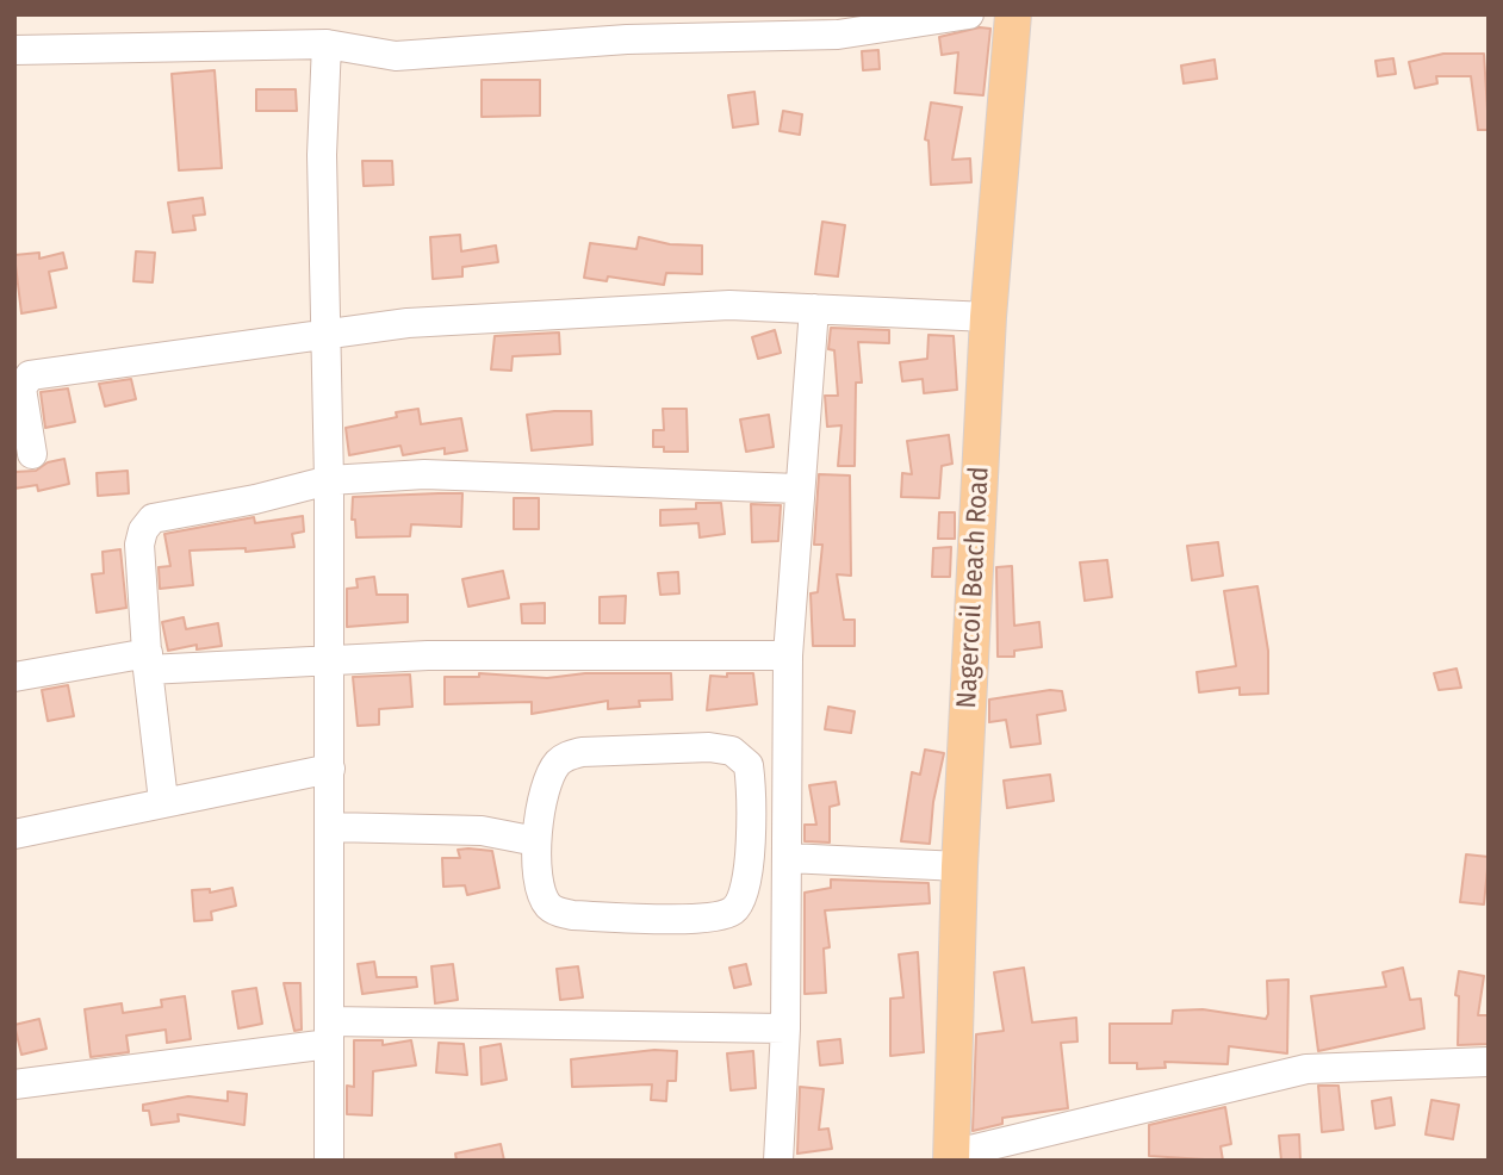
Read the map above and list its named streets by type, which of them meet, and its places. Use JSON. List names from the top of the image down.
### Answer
{
  "streets": {
    "main road": ["Nagercoil Beach Road"]
  }
}
